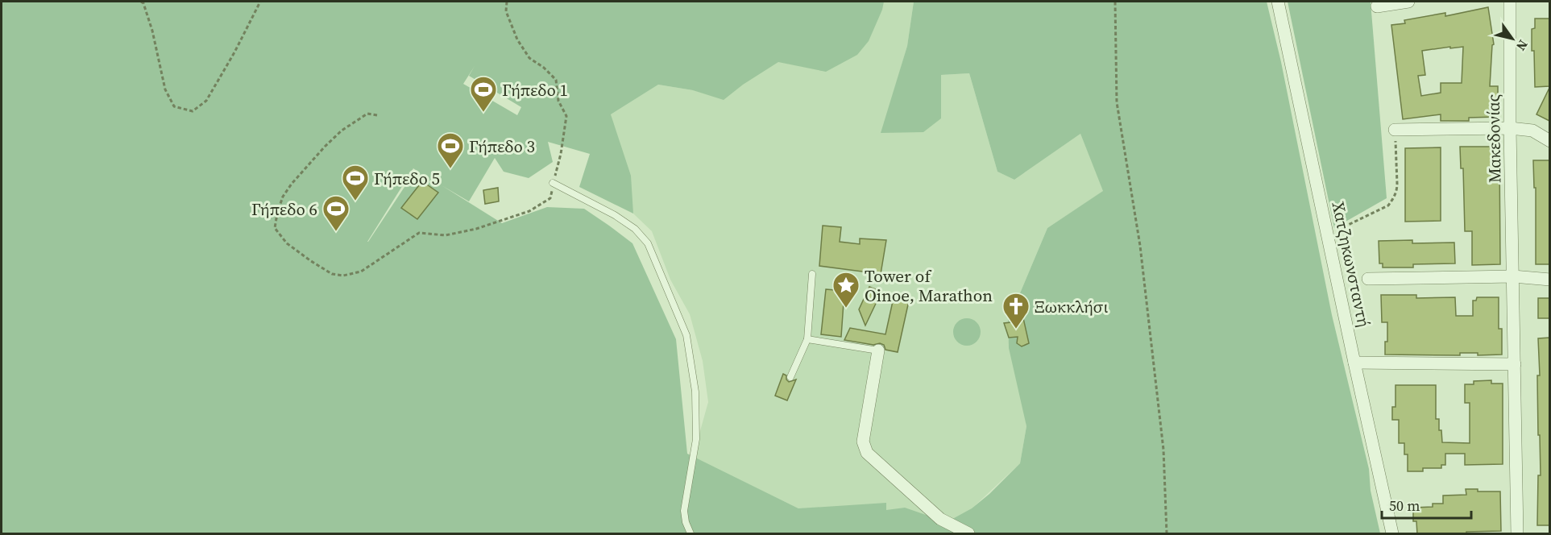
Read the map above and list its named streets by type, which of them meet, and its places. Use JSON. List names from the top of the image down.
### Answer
{
  "streets": {
    "street": ["Μακεδονίας", "Χατζηκωνσταντή"]
  },
  "places": {
    "sports": [
      "Γήπεδο 1",
      "Γήπεδο 3",
      "Γήπεδο 5",
      "Γήπεδο 6"
    ],
    "place": ["Tower of Oinoe, Marathon"],
    "church": ["Ξωκκλήσι"]
  },
  "scale_bar": "50 m",
  "north": "bottom right"
}
